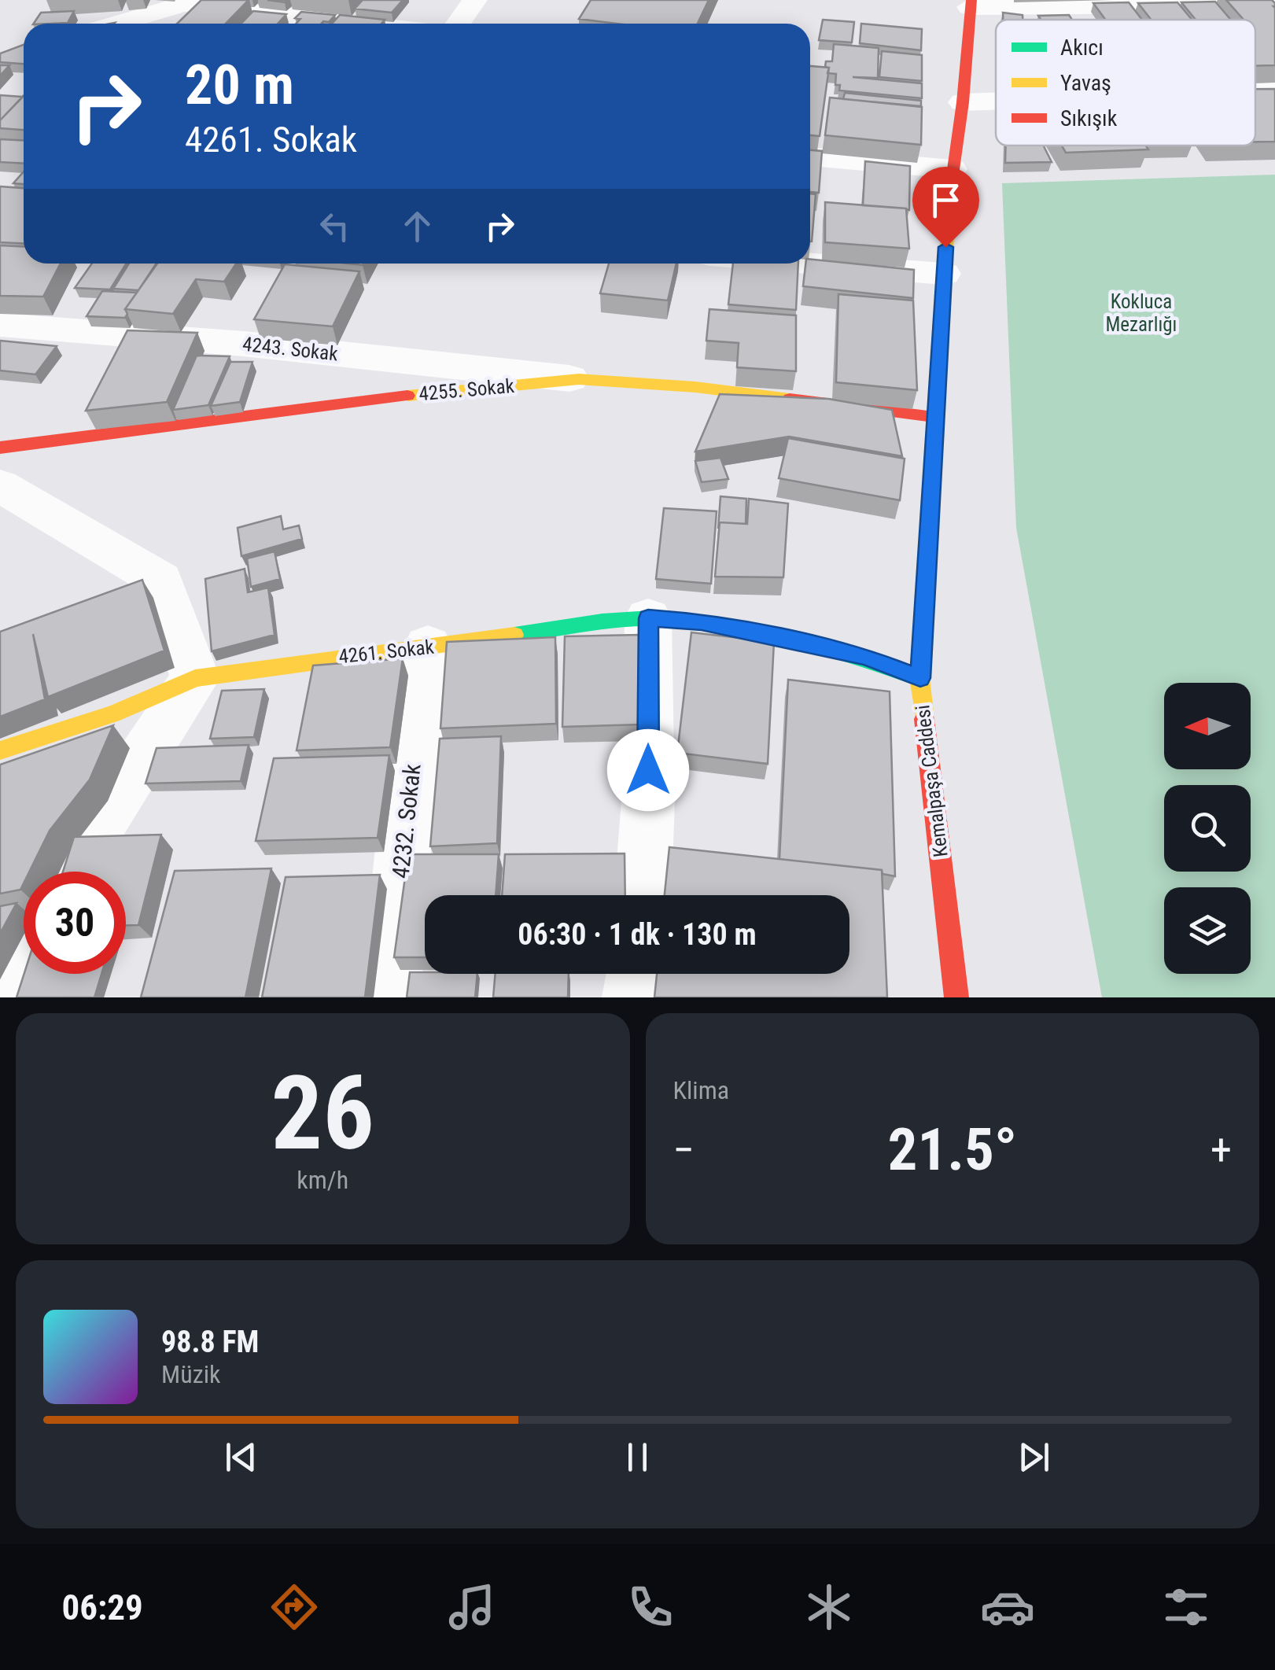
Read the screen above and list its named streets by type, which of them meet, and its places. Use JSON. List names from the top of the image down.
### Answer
{
  "streets": {
    "street": [
      "4243. Sokak",
      "4255. Sokak",
      "4261. Sokak",
      "Kemalpaşa Caddesi",
      "4232. Sokak"
    ]
  },
  "crossings": [
    ["4243. Sokak", "4255. Sokak"],
    ["4255. Sokak", "Kemalpaşa Caddesi"],
    ["4261. Sokak", "Kemalpaşa Caddesi"],
    ["4261. Sokak", "4232. Sokak"]
  ],
  "parks": ["Kokluca Mezarlığı"],
  "legend": ["Akıcı", "Yavaş", "Sıkışık"],
  "north": "left",
  "page": {
    "turn": ["20 m", "4261. Sokak"],
    "limit": "30",
    "trip": "06:30 · 1 dk · 130 m",
    "tile": [
      ["26", "km/h"],
      "Klima"
    ],
    "heat": ["−", "21.5°", "+"],
    "song": ["98.8 FM", "Müzik"],
    "tabs": "06:29"
  }
}
